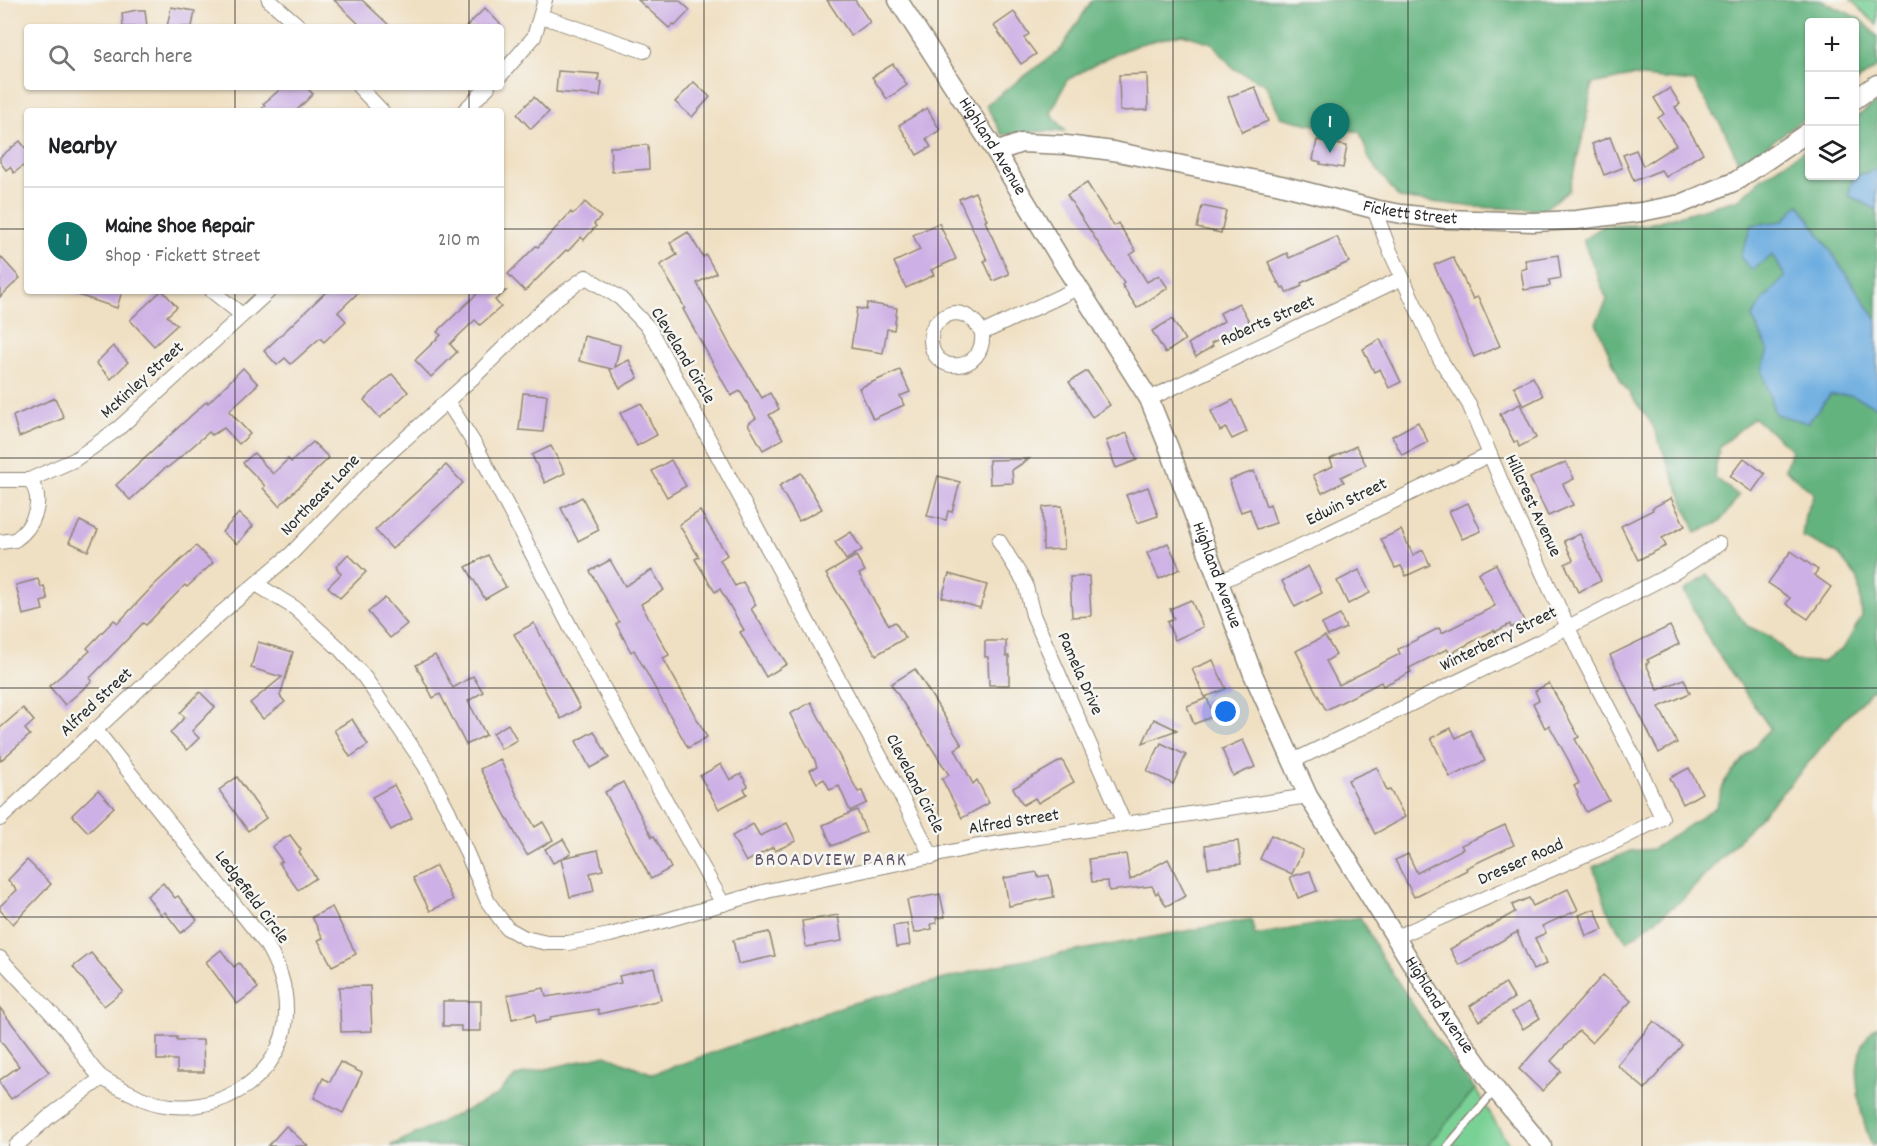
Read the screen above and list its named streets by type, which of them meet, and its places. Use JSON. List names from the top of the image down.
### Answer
{
  "streets": {
    "street": [
      "Highland Avenue",
      "Fickett Street",
      "Roberts Street",
      "Cleveland Circle",
      "McKinley Street",
      "Northeast Lane",
      "Edwin Street",
      "Hillcrest Avenue",
      "Winterberry Street",
      "Pamela Drive",
      "Alfred Street",
      "Dresser Road",
      "Ledgefield Circle"
    ]
  },
  "crossings": [
    ["Highland Avenue", "Fickett Street"],
    ["Highland Avenue", "Roberts Street"],
    ["Highland Avenue", "Edwin Street"],
    ["Highland Avenue", "Winterberry Street"],
    ["Highland Avenue", "Alfred Street"],
    ["Highland Avenue", "Dresser Road"],
    ["Fickett Street", "Hillcrest Avenue"],
    ["Roberts Street", "Hillcrest Avenue"],
    ["Cleveland Circle", "Northeast Lane"],
    ["Cleveland Circle", "Alfred Street"],
    ["Northeast Lane", "Alfred Street"],
    ["Edwin Street", "Hillcrest Avenue"],
    ["Hillcrest Avenue", "Winterberry Street"],
    ["Hillcrest Avenue", "Dresser Road"],
    ["Pamela Drive", "Alfred Street"],
    ["Alfred Street", "Ledgefield Circle"]
  ],
  "districts": ["BROADVIEW PARK"],
  "page": {
    "map_buttons": ["+", "−"],
    "search": "Search here",
    "pins": "1",
    "heading": "Nearby",
    "list": [
      {
        "mark": "1",
        "name": "Maine Shoe Repair",
        "note": "Shop · Fickett Street",
        "value": "210 m"
      }
    ]
  }
}
